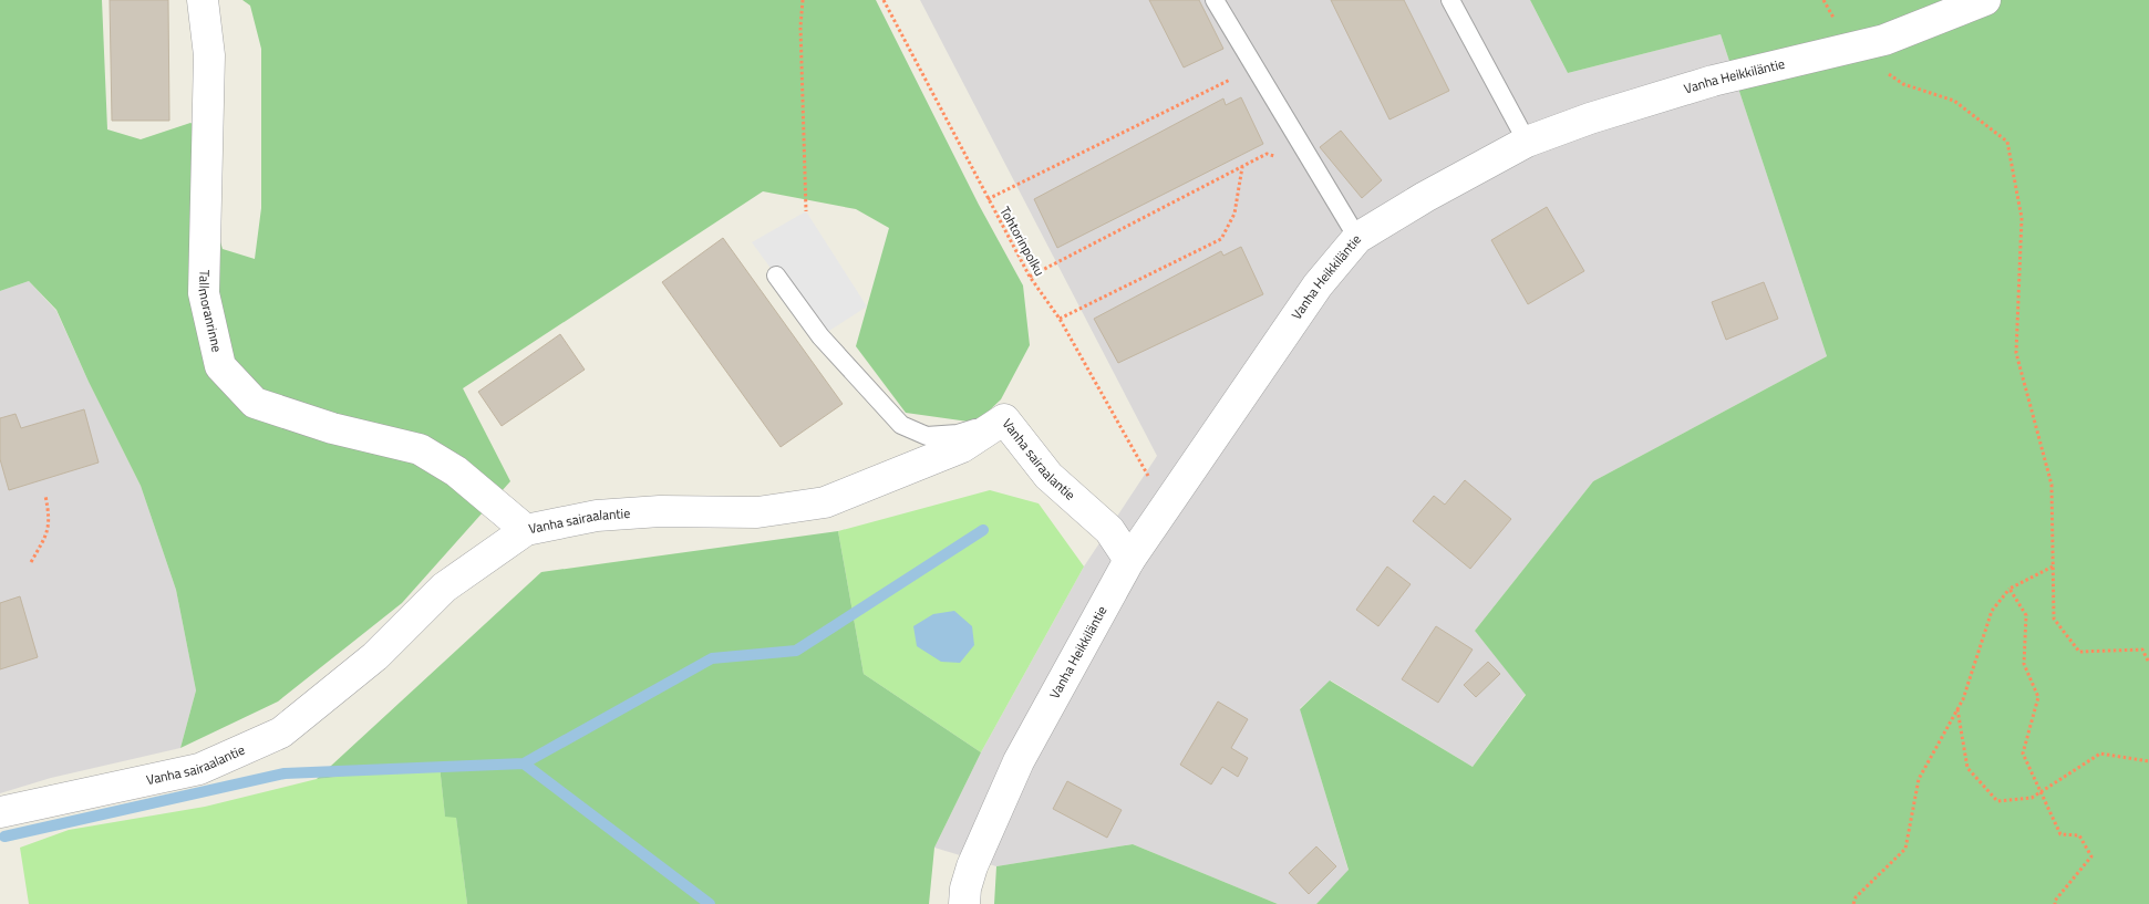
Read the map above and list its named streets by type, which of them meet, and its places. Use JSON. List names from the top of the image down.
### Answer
{
  "streets": {
    "street": ["Vanha Heikkiläntie", "Tallmoranrinne", "Vanha sairaalantie"],
    "path": ["Tohtorinpolku"]
  },
  "crossings": [
    ["Vanha Heikkiläntie", "Vanha sairaalantie"],
    ["Tallmoranrinne", "Vanha sairaalantie"]
  ]
}
